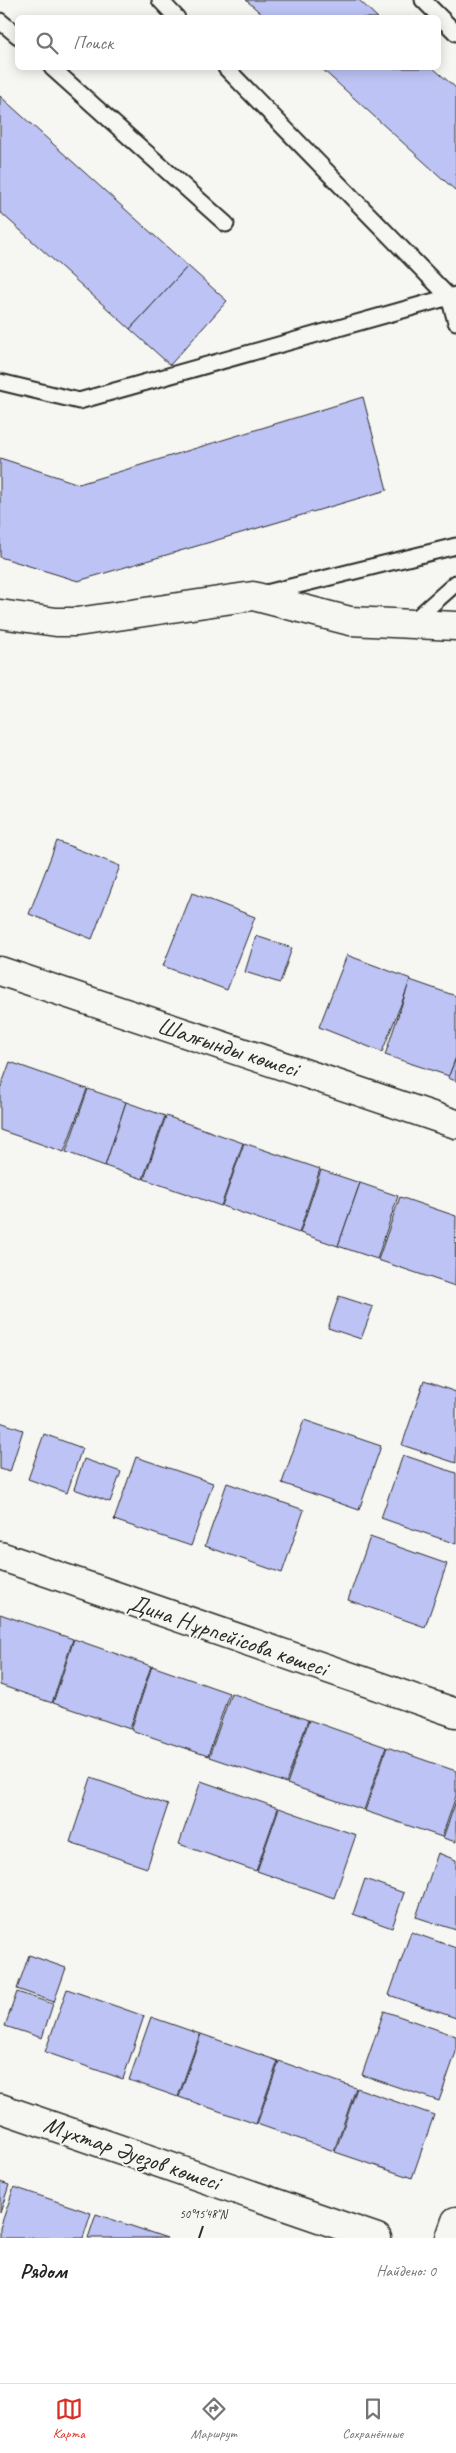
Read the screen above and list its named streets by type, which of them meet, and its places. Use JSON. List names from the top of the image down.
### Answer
{
  "streets": {
    "street": ["Шалғынды көшесі", "Дина Нұрпейісова көшесі", "Мұхтар Әуезов көшесі"]
  },
  "page": {
    "search": "Поиск",
    "heading": ["Рядом", "Найдено: 0"],
    "nav": ["Карта", "Маршрут", "Сохранённые"]
  },
  "coordinates": ["50°15'48\"N"]
}
